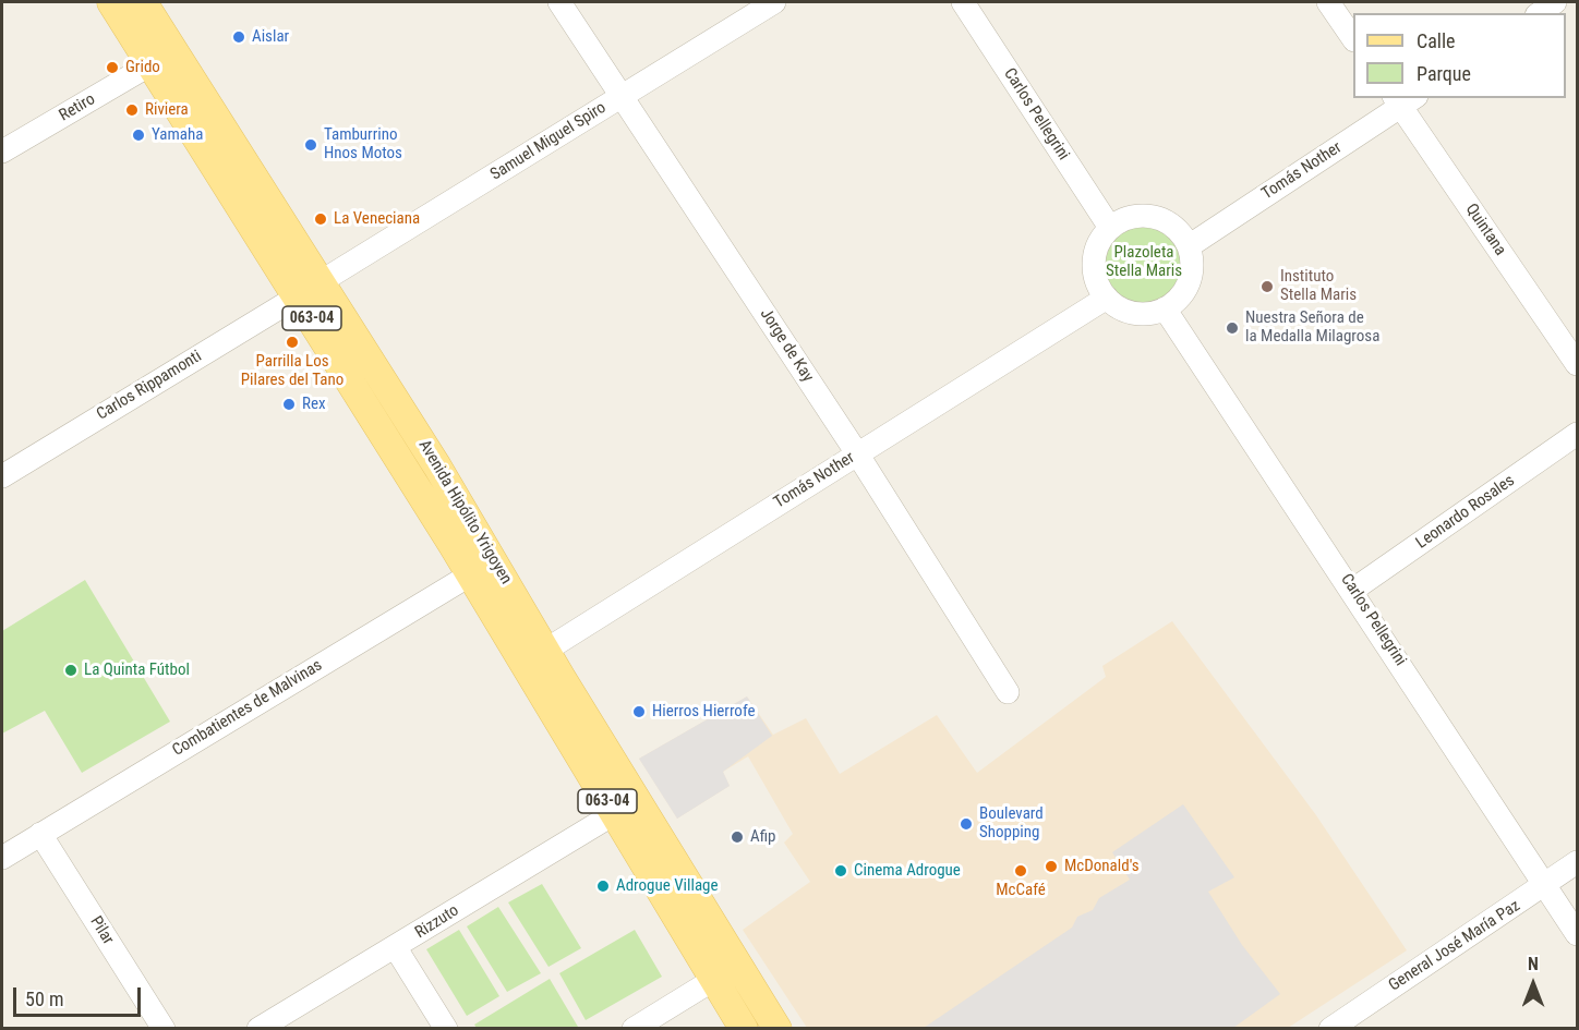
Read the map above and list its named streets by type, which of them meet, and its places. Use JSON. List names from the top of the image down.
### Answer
{
  "streets": {
    "main road": ["063-04", "Avenida Hipólito Yrigoyen"],
    "street": [
      "Retiro",
      "Carlos Pellegrini",
      "Samuel Miguel Spiro",
      "Tomás Nother",
      "Quintana",
      "Jorge de Kay",
      "Carlos Rippamonti",
      "Leonardo Rosales",
      "Combatientes de Malvinas",
      "Rizzuto",
      "Pilar",
      "General José María Paz"
    ]
  },
  "crossings": [
    ["Retiro", "Avenida Hipólito Yrigoyen"],
    ["Carlos Pellegrini", "Tomás Nother"],
    ["Carlos Pellegrini", "Leonardo Rosales"],
    ["Carlos Pellegrini", "General José María Paz"],
    ["Samuel Miguel Spiro", "Jorge de Kay"],
    ["Samuel Miguel Spiro", "Avenida Hipólito Yrigoyen"],
    ["Tomás Nother", "Quintana"],
    ["Tomás Nother", "Jorge de Kay"],
    ["Tomás Nother", "Avenida Hipólito Yrigoyen"],
    ["Carlos Rippamonti", "Avenida Hipólito Yrigoyen"],
    ["Avenida Hipólito Yrigoyen", "Combatientes de Malvinas"],
    ["Avenida Hipólito Yrigoyen", "Rizzuto"],
    ["Combatientes de Malvinas", "Pilar"]
  ],
  "parks": ["Plazoleta Stella Maris"],
  "places": [
    "Aislar",
    "Grido",
    "Riviera",
    "Yamaha",
    "Tamburrino Hnos Motos",
    "La Veneciana",
    "Instituto Stella Maris",
    "Nuestra Señora de la Medalla Milagrosa",
    "Parrilla Los Pilares del Tano",
    "Rex",
    "La Quinta Fútbol",
    "Hierros Hierrofe",
    "Boulevard Shopping",
    "Afip",
    "McDonald's",
    "Cinema Adrogue",
    "McCafé",
    "Adrogue Village"
  ],
  "legend": ["Calle", "Parque"],
  "scale_bar": "50 m",
  "north": "top"
}
